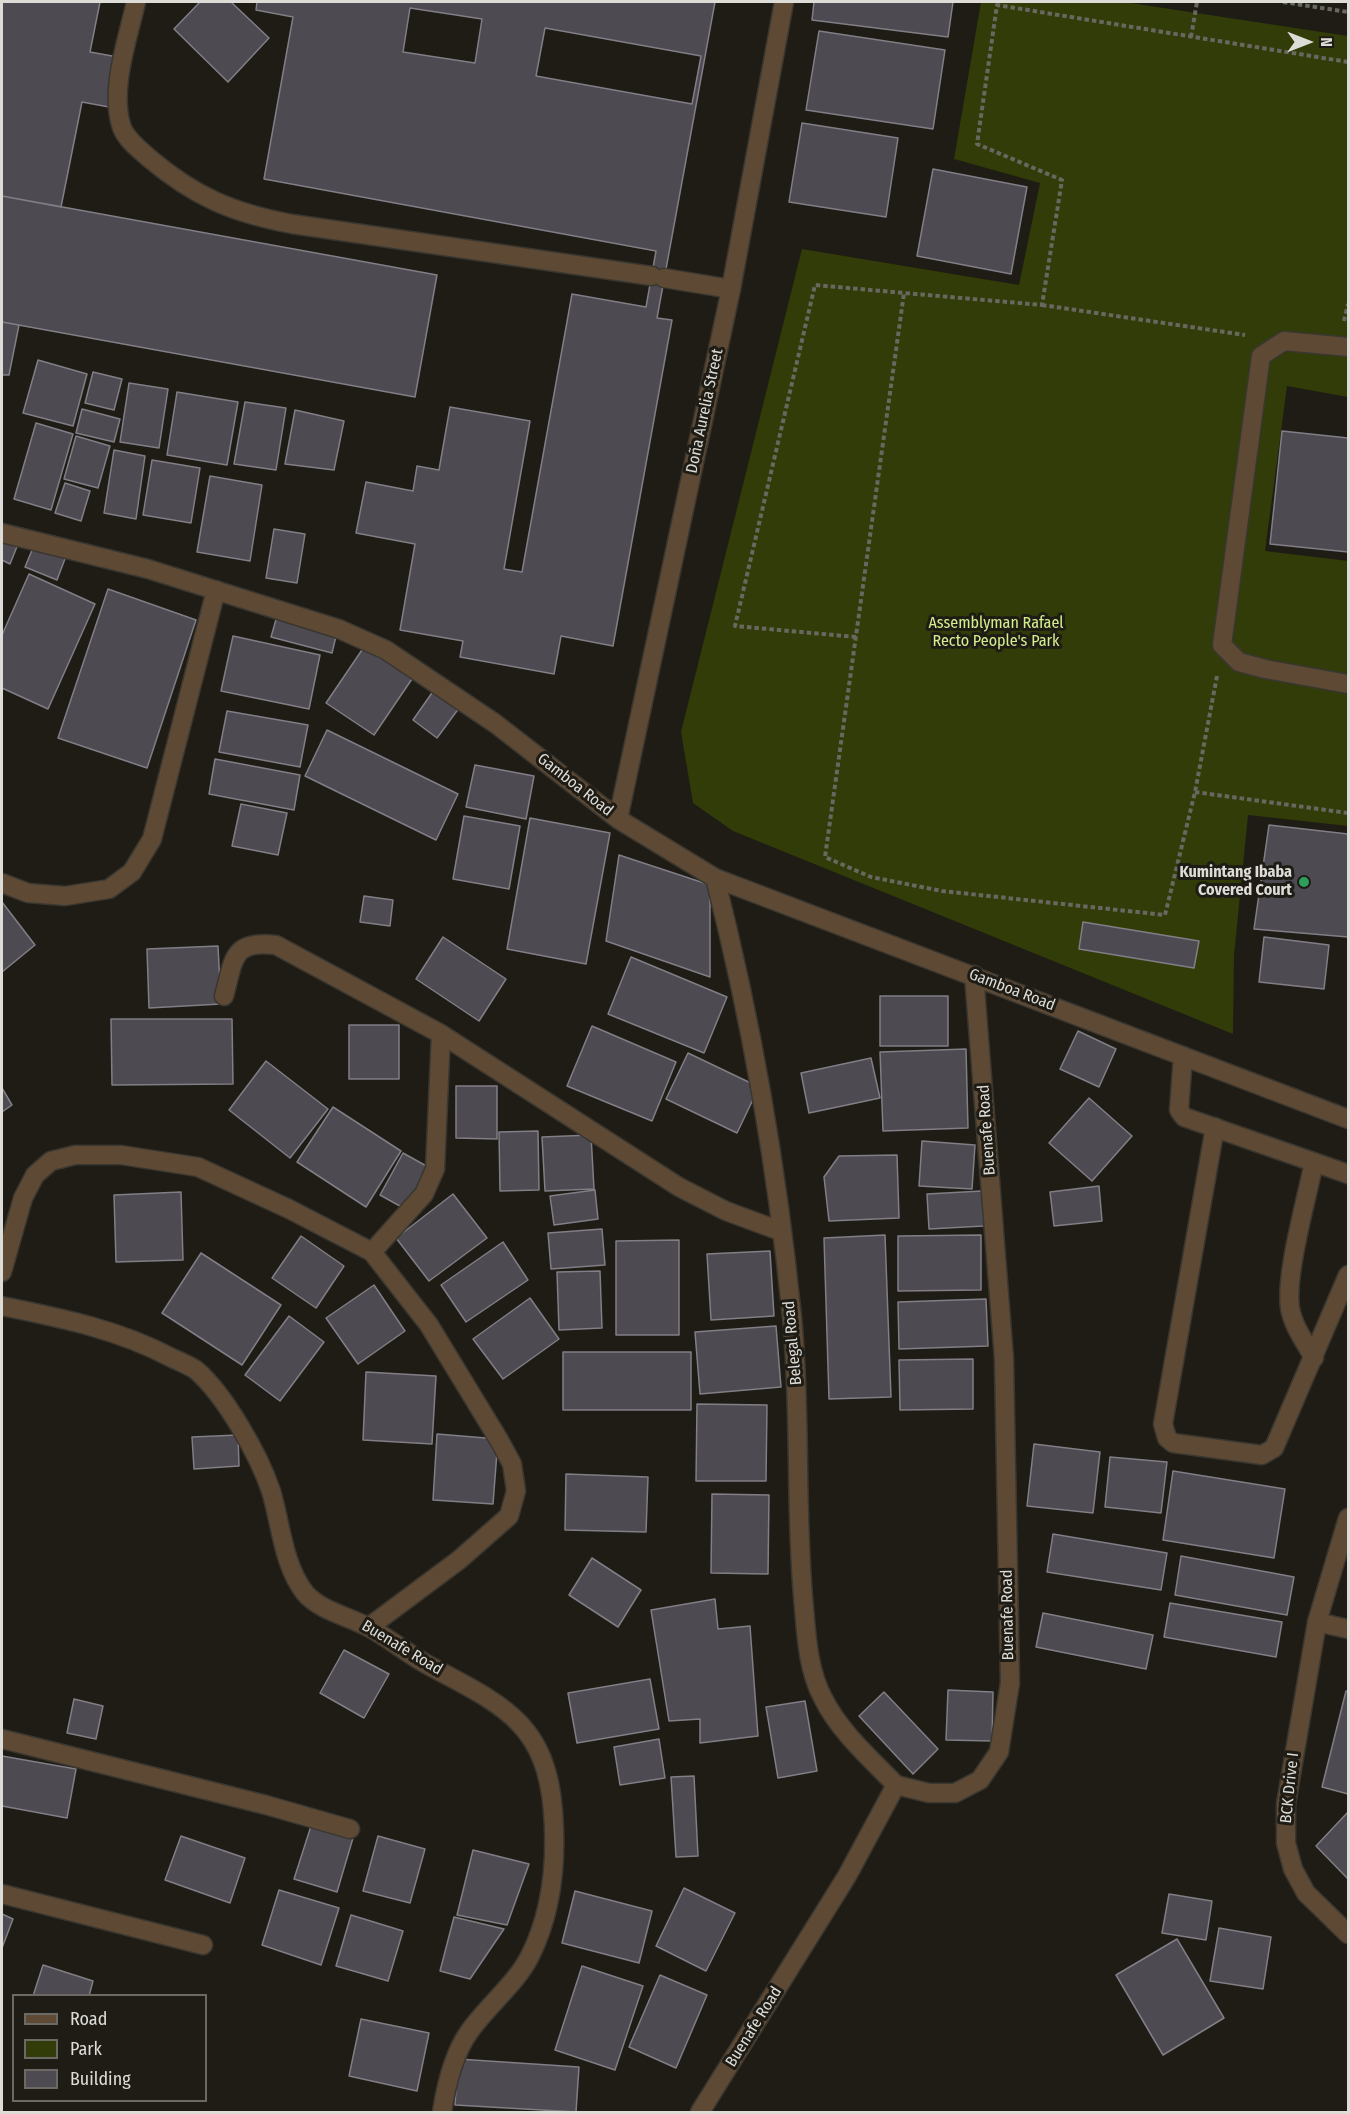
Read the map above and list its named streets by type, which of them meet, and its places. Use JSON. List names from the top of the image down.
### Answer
{
  "streets": {
    "street": [
      "Doña Aurelia Street",
      "Gamboa Road",
      "Buenafe Road",
      "Belegal Road",
      "BCK Drive I"
    ]
  },
  "crossings": [
    ["Doña Aurelia Street", "Gamboa Road"],
    ["Gamboa Road", "Buenafe Road"],
    ["Gamboa Road", "Belegal Road"],
    ["Buenafe Road", "Belegal Road"]
  ],
  "parks": ["Assemblyman Rafael Recto People's Park"],
  "places": ["Kumintang Ibaba Covered Court"],
  "legend": ["Road", "Park", "Building"],
  "north": "right"
}
